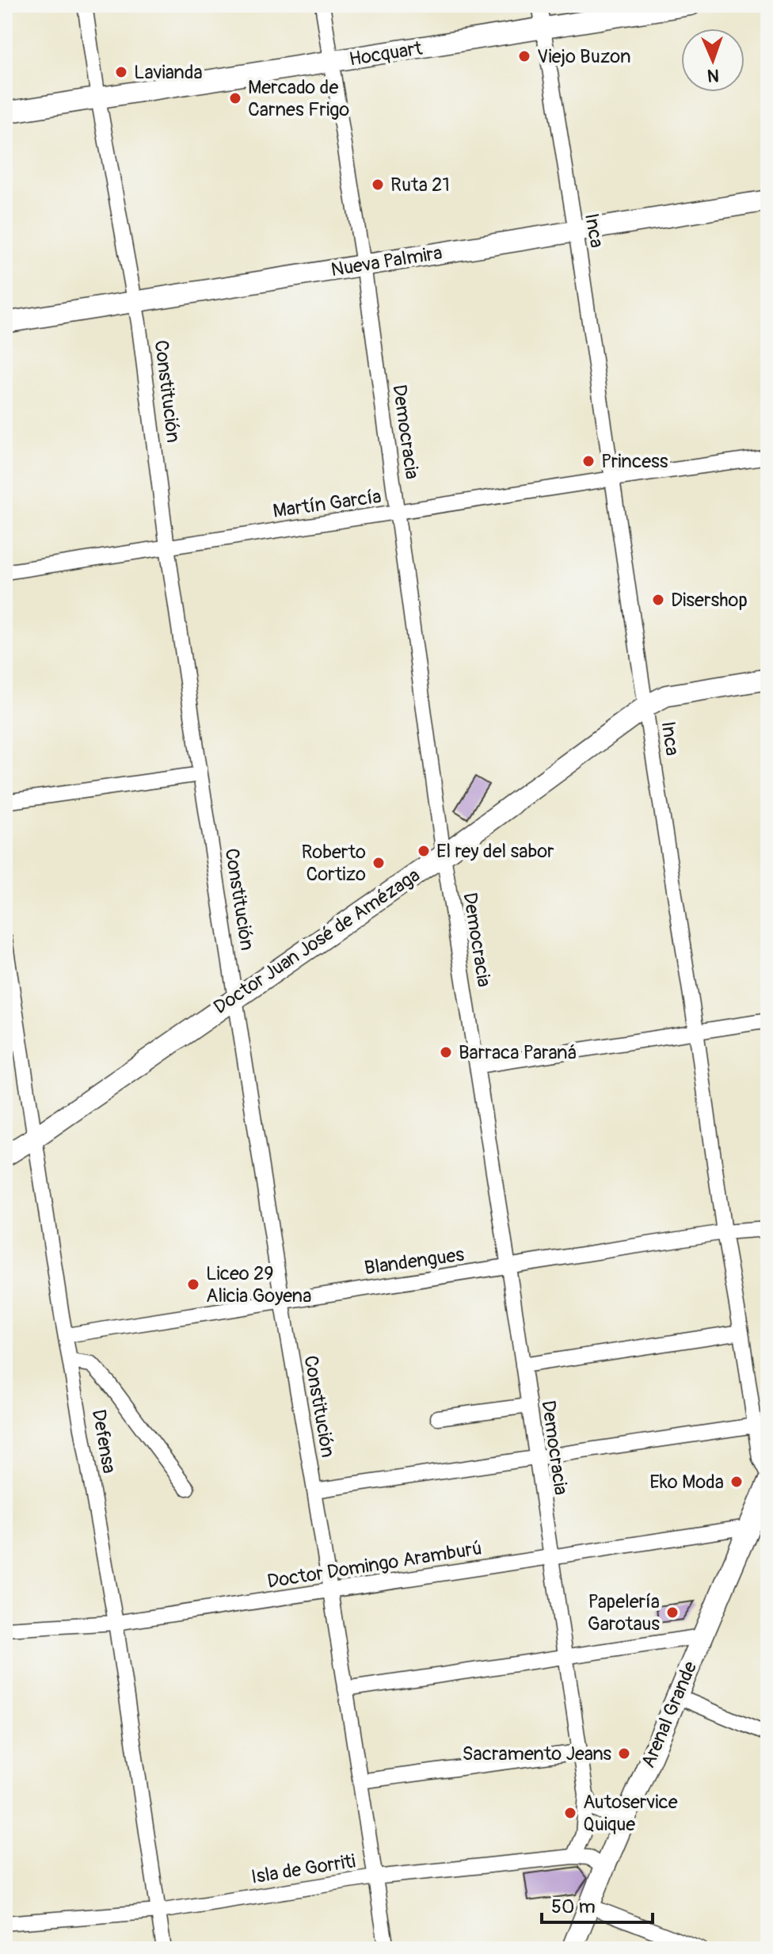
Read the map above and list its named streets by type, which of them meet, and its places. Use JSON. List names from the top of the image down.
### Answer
{
  "streets": {
    "street": [
      "Hocquart",
      "Inca",
      "Nueva Palmira",
      "Constitución",
      "Democracia",
      "Martín García",
      "Doctor Juan José de Amézaga",
      "Blandengues",
      "Defensa",
      "Doctor Domingo Aramburú",
      "Arenal Grande",
      "Isla de Gorriti"
    ]
  },
  "crossings": [
    ["Hocquart", "Inca"],
    ["Hocquart", "Constitución"],
    ["Hocquart", "Democracia"],
    ["Inca", "Nueva Palmira"],
    ["Inca", "Martín García"],
    ["Inca", "Doctor Juan José de Amézaga"],
    ["Inca", "Blandengues"],
    ["Nueva Palmira", "Constitución"],
    ["Nueva Palmira", "Democracia"],
    ["Constitución", "Martín García"],
    ["Constitución", "Doctor Juan José de Amézaga"],
    ["Constitución", "Blandengues"],
    ["Constitución", "Doctor Domingo Aramburú"],
    ["Constitución", "Isla de Gorriti"],
    ["Democracia", "Martín García"],
    ["Democracia", "Doctor Juan José de Amézaga"],
    ["Democracia", "Blandengues"],
    ["Democracia", "Doctor Domingo Aramburú"],
    ["Democracia", "Isla de Gorriti"],
    ["Doctor Juan José de Amézaga", "Defensa"],
    ["Blandengues", "Defensa"],
    ["Defensa", "Doctor Domingo Aramburú"],
    ["Defensa", "Isla de Gorriti"],
    ["Doctor Domingo Aramburú", "Arenal Grande"],
    ["Arenal Grande", "Isla de Gorriti"]
  ],
  "places": [
    "Viejo Buzon",
    "Lavianda",
    "Mercado de Carnes Frigo",
    "Ruta 21",
    "Princess",
    "Disershop",
    "El rey del sabor",
    "Roberto Cortizo",
    "Barraca Paraná",
    "Liceo 29 Alicia Goyena",
    "Eko Moda",
    "Papelería Garotaus",
    "Sacramento Jeans",
    "Autoservice Quique"
  ],
  "scale_bar": "50 m",
  "north": "bottom"
}
